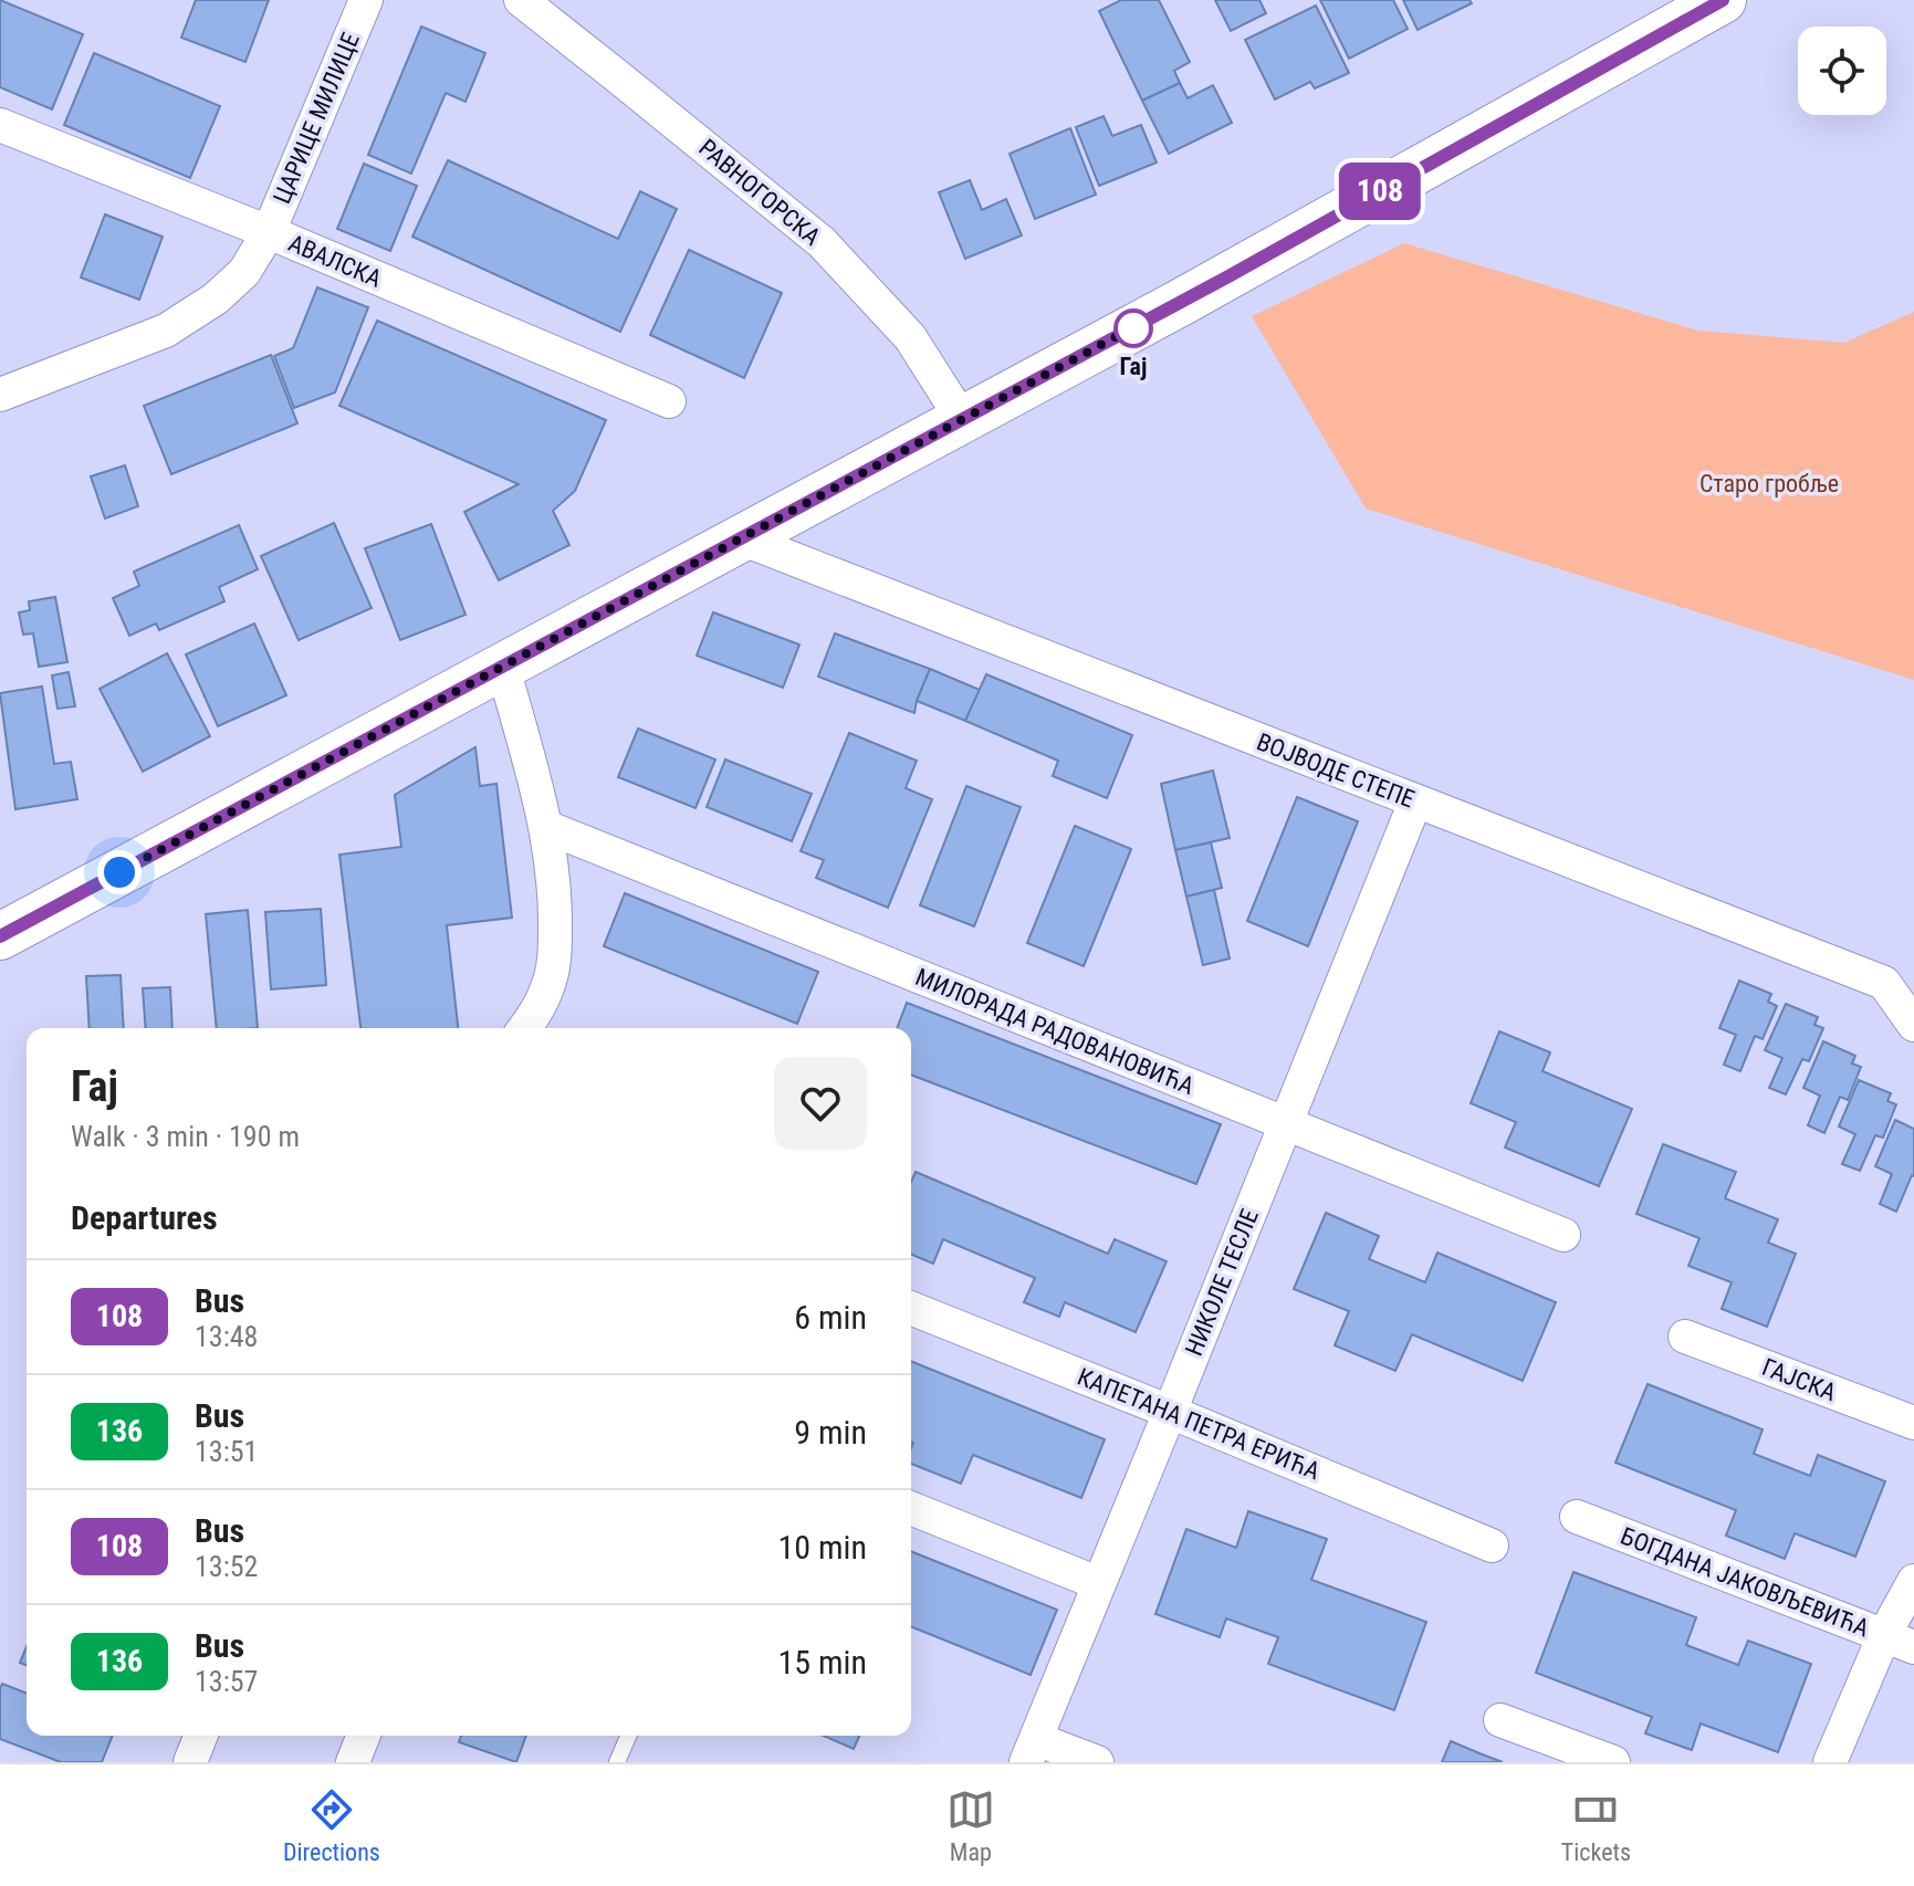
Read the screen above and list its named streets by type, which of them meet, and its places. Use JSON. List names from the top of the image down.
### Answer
{
  "streets": {
    "street": [
      "ЦАРИЦЕ МИЛИЦЕ",
      "РАВНОГОРСКА",
      "АВАЛСКА",
      "ВОЈВОДЕ СТЕПЕ",
      "МИЛОРАДА РАДОВАНОВИЋА",
      "НИКОЛЕ ТЕСЛЕ",
      "ГАЈСКА",
      "КАПЕТАНА ПЕТРА ЕРИЋА",
      "БОГДАНА ЈАКОВЉЕВИЋА"
    ]
  },
  "crossings": [
    ["ЦАРИЦЕ МИЛИЦЕ", "АВАЛСКА"],
    ["ВОЈВОДЕ СТЕПЕ", "НИКОЛЕ ТЕСЛЕ"],
    ["МИЛОРАДА РАДОВАНОВИЋА", "НИКОЛЕ ТЕСЛЕ"],
    ["НИКОЛЕ ТЕСЛЕ", "КАПЕТАНА ПЕТРА ЕРИЋА"]
  ],
  "parks": ["Старо гробље"],
  "places": ["Гај"],
  "lines": ["bus line 108"],
  "page": {
    "on_map": "108",
    "heading": [
      ["Гај", "Walk · 3 min · 190 m"],
      "Departures"
    ],
    "list": [
      {
        "mark": "108",
        "name": "Bus",
        "note": "13:48",
        "value": "6 min"
      },
      {
        "mark": "136",
        "name": "Bus",
        "note": "13:51",
        "value": "9 min"
      },
      {
        "mark": "108",
        "name": "Bus",
        "note": "13:52",
        "value": "10 min"
      },
      {
        "mark": "136",
        "name": "Bus",
        "note": "13:57",
        "value": "15 min"
      }
    ],
    "tabs": ["Directions", "Map", "Tickets"]
  }
}
